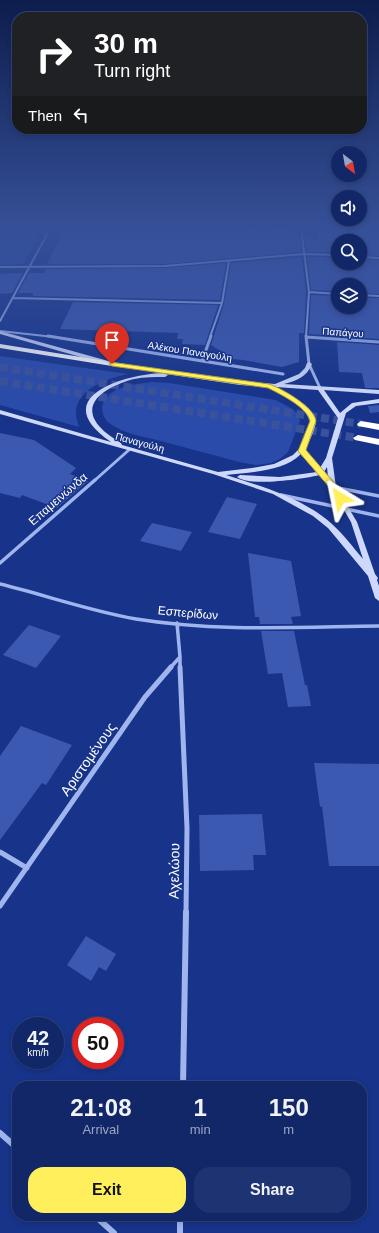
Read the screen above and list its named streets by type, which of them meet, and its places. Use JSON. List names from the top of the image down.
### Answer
{
  "streets": {
    "main road": ["Παναγούλη"],
    "street": [
      "Παπάγου",
      "Αλέκου Παναγούλη",
      "Επαμεινώνδα",
      "Εσπερίδων",
      "Αριστομένους",
      "Αχελώου"
    ]
  },
  "crossings": [
    ["Παναγούλη", "Επαμεινώνδα"],
    ["Αριστομένους", "Αχελώου"]
  ],
  "north": "bottom right",
  "page": {
    "turn": ["30 m", "Turn right"],
    "then": "Then",
    "speed": "42 km/h",
    "limit": "50",
    "eta": [
      "21:08",
      "Arrival",
      "1",
      "min",
      "150",
      "m"
    ],
    "buttons": ["Exit", "Share"]
  }
}
